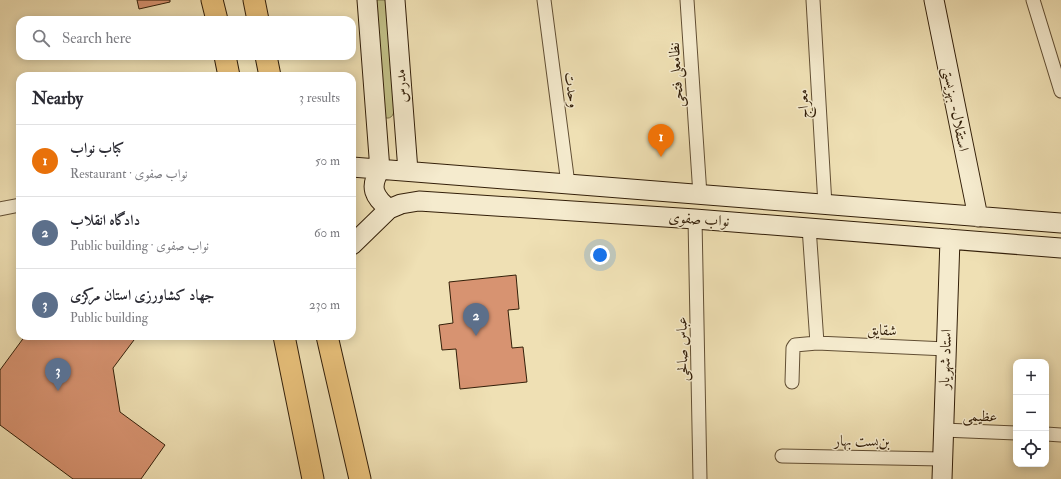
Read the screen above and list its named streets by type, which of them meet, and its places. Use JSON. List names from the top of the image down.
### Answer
{
  "streets": {
    "street": [
      "نظامعلی فتحی",
      "مدرس",
      "وحدت",
      "معراج",
      "استقلال- بهزیستی",
      "نواب صفوی",
      "شقایق",
      "عباس صالحی",
      "استاد شهریار",
      "عظیمی",
      "بن‌بست بهار"
    ]
  },
  "crossings": [
    ["نظامعلی فتحی", "نواب صفوی"],
    ["مدرس", "نواب صفوی"],
    ["وحدت", "نواب صفوی"],
    ["معراج", "نواب صفوی"],
    ["استقلال- بهزیستی", "نواب صفوی"],
    ["نواب صفوی", "عباس صالحی"],
    ["نواب صفوی", "استاد شهریار"],
    ["شقایق", "استاد شهریار"],
    ["استاد شهریار", "عظیمی"],
    ["استاد شهریار", "بن‌بست بهار"]
  ],
  "page": {
    "search": "Search here",
    "heading": ["Nearby", "3 results"],
    "pins": ["1", "2", "3"],
    "list": [
      {
        "mark": "1",
        "name": "کباب نواب",
        "note": "Restaurant · نواب صفوی",
        "value": "50 m"
      },
      {
        "mark": "2",
        "name": "دادگاه انقلاب",
        "note": "Public building · نواب صفوی",
        "value": "60 m"
      },
      {
        "mark": "3",
        "name": "جهاد کشاورزی استان مرکزی",
        "note": "Public building",
        "value": "230 m"
      }
    ],
    "map_buttons": ["+", "−"]
  }
}
